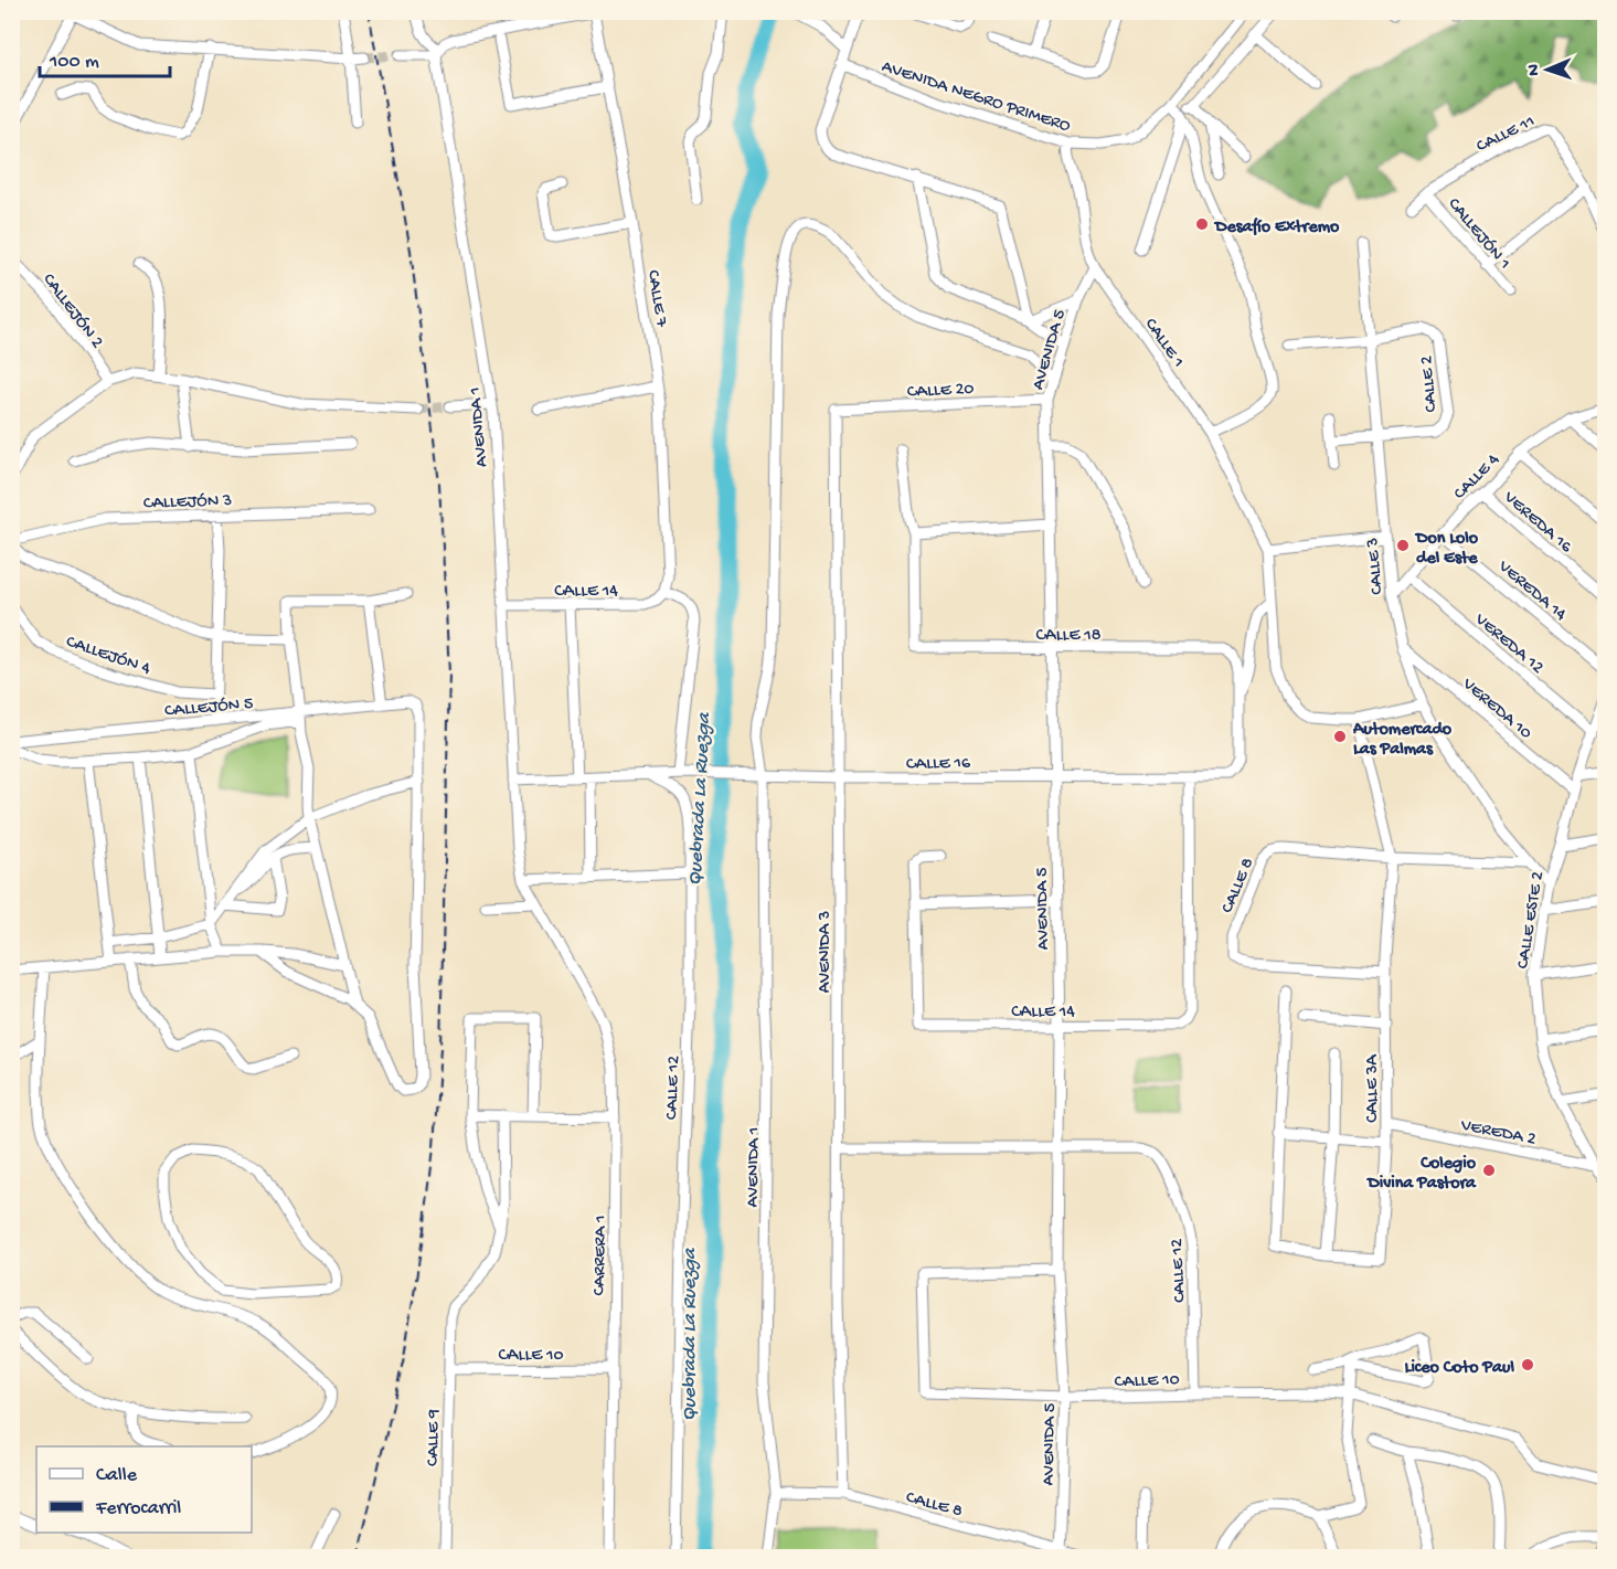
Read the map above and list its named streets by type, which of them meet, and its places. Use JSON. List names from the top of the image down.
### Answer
{
  "streets": {
    "street": [
      "AVENIDA NEGRO PRIMERO",
      "CALLE 11",
      "CALLEJÓN 1",
      "CALLE 7",
      "CALLEJÓN 2",
      "CALLE 1",
      "AVENIDA 5",
      "CALLE 2",
      "CALLE 20",
      "AVENIDA 1",
      "CALLE 4",
      "CALLEJÓN 3",
      "VEREDA 16",
      "CALLE 3",
      "CALLE 14",
      "VEREDA 14",
      "CALLE 18",
      "VEREDA 12",
      "CALLEJÓN 4",
      "CALLEJÓN 5",
      "VEREDA 10",
      "CALLE 16",
      "CALLE 8",
      "CALLE ESTE 2",
      "AVENIDA 3",
      "CALLE 12",
      "CALLE 3A",
      "VEREDA 2",
      "CARRERA 1",
      "CALLE 10",
      "CALLE 9"
    ]
  },
  "crossings": [
    ["AVENIDA NEGRO PRIMERO", "CALLE 1"],
    ["CALLE 11", "CALLEJÓN 1"],
    ["CALLE 7", "CALLE 14"],
    ["CALLE 1", "AVENIDA 5"],
    ["CALLE 1", "CALLE 3"],
    ["CALLE 1", "CALLE 3A"],
    ["AVENIDA 5", "CALLE 20"],
    ["AVENIDA 5", "AVENIDA 1"],
    ["AVENIDA 5", "CALLE 14"],
    ["AVENIDA 5", "CALLE 18"],
    ["AVENIDA 5", "CALLE 16"],
    ["AVENIDA 5", "CALLE 8"],
    ["AVENIDA 5", "CALLE 12"],
    ["AVENIDA 5", "CALLE 10"],
    ["CALLE 2", "CALLE 3"],
    ["CALLE 20", "AVENIDA 3"],
    ["AVENIDA 1", "CALLE 14"],
    ["AVENIDA 1", "CALLE 16"],
    ["AVENIDA 1", "CALLE 8"],
    ["AVENIDA 1", "CARRERA 1"],
    ["CALLE 4", "VEREDA 16"],
    ["CALLE 4", "CALLE 3"],
    ["CALLE 4", "VEREDA 14"],
    ["CALLE 4", "VEREDA 12"],
    ["CALLE 3", "VEREDA 10"],
    ["CALLE 3", "CALLE 8"],
    ["CALLE 3", "CALLE ESTE 2"],
    ["CALLE 14", "CALLE 16"],
    ["CALLE 18", "CALLE 16"],
    ["VEREDA 12", "CALLE ESTE 2"],
    ["VEREDA 10", "CALLE ESTE 2"],
    ["CALLE 16", "AVENIDA 3"],
    ["CALLE 16", "CALLE 12"],
    ["CALLE 8", "AVENIDA 3"],
    ["CALLE 8", "CALLE 3A"],
    ["CALLE ESTE 2", "VEREDA 2"],
    ["AVENIDA 3", "CALLE 12"],
    ["CALLE 12", "CALLE 10"],
    ["CALLE 3A", "VEREDA 2"],
    ["CARRERA 1", "CALLE 10"],
    ["CALLE 10", "CALLE 9"]
  ],
  "water": ["Quebrada La Ruezga"],
  "places": [
    "Desafío Extremo",
    "Don Lolo del Este",
    "Automercado Las Palmas",
    "Colegio Divina Pastora",
    "Liceo Coto Paul"
  ],
  "legend": ["Calle", "Ferrocarril"],
  "scale_bar": "100 m",
  "north": "left"
}
